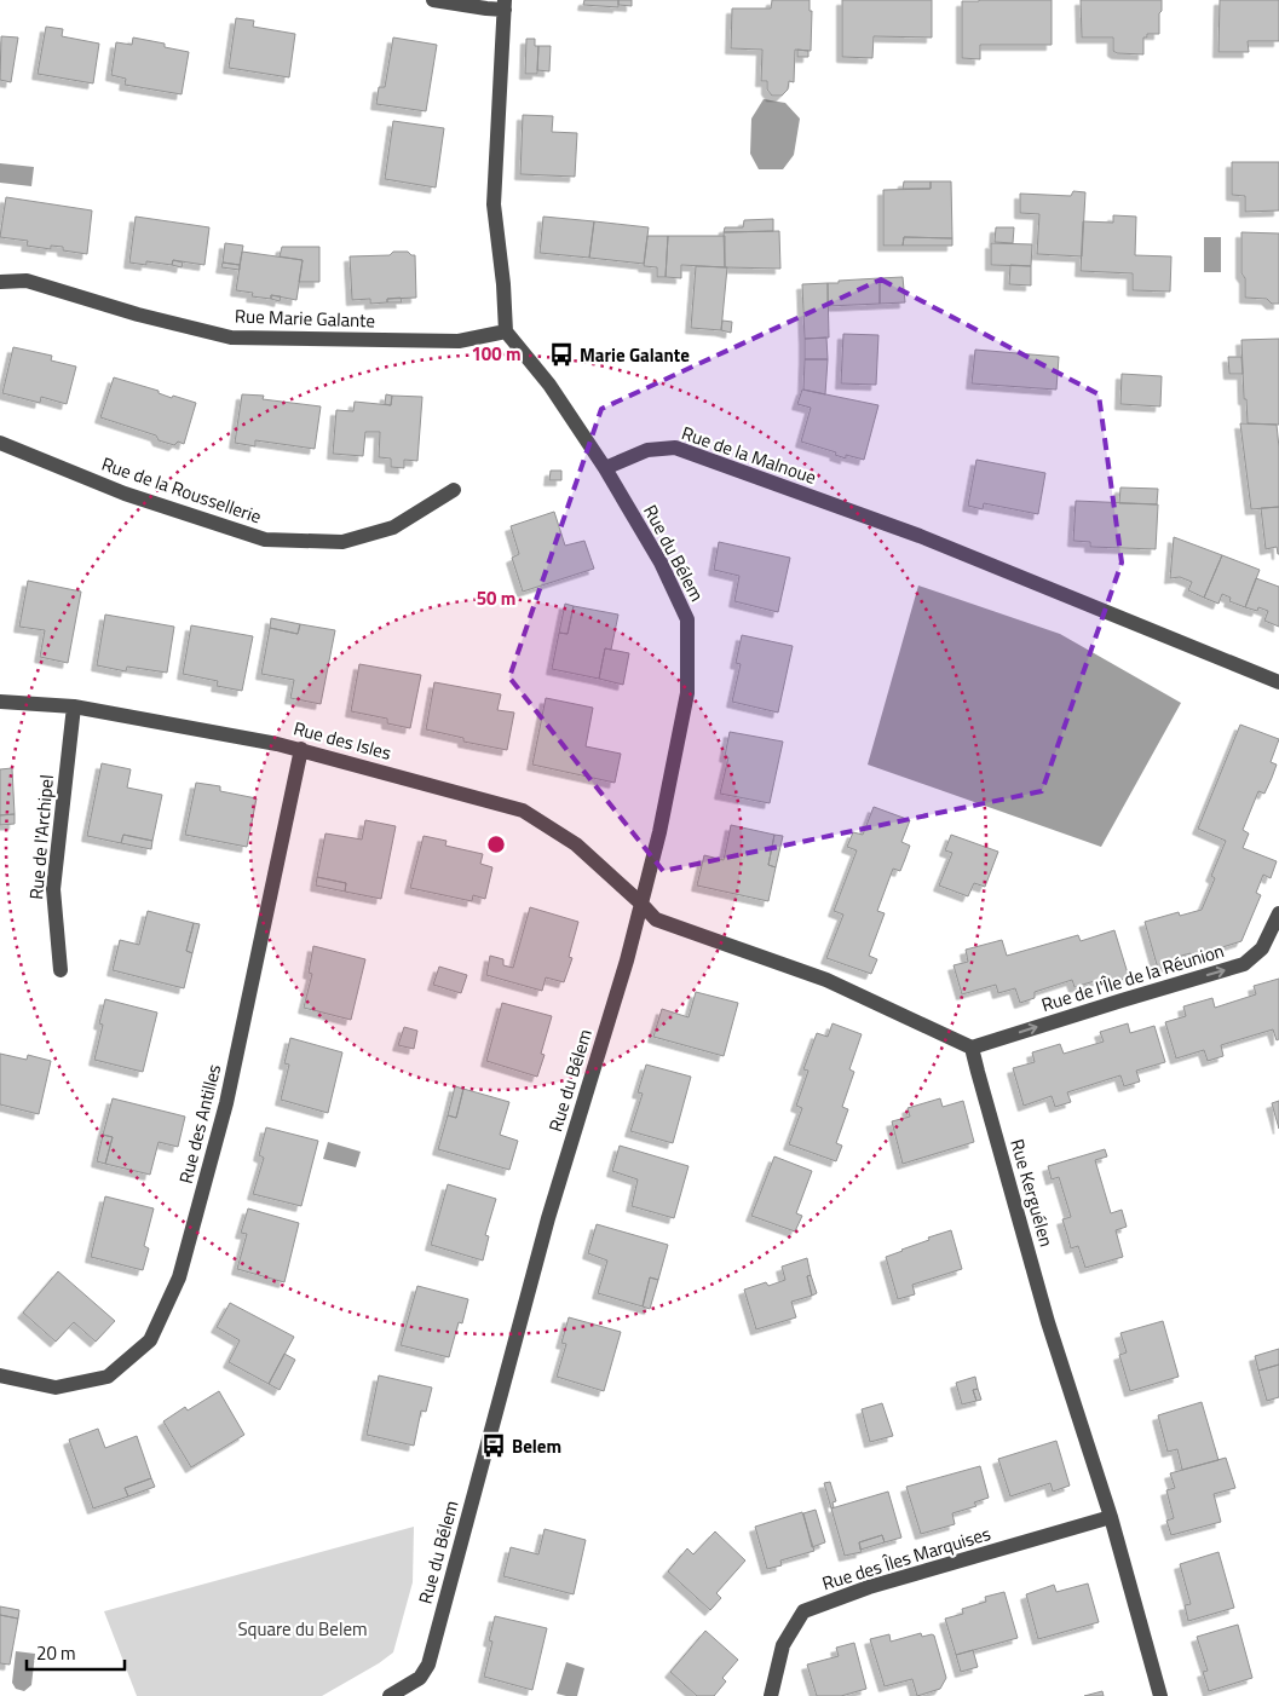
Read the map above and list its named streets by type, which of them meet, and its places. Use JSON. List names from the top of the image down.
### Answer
{
  "streets": {
    "street": [
      "Rue Marie Galante",
      "Rue de la Malnoue",
      "Rue de la Roussellerie",
      "Rue du Bélem",
      "Rue des Isles",
      "Rue de l'Archipel",
      "Rue de l'Île de la Réunion",
      "Rue des Antilles",
      "Rue Kerguélen",
      "Rue des Îles Marquises"
    ]
  },
  "crossings": [
    ["Rue de la Malnoue", "Rue du Bélem"],
    ["Rue du Bélem", "Rue des Isles"],
    ["Rue des Isles", "Rue de l'Archipel"],
    ["Rue des Isles", "Rue des Antilles"],
    ["Rue de l'Île de la Réunion", "Rue Kerguélen"],
    ["Rue Kerguélen", "Rue des Îles Marquises"]
  ],
  "one_way": ["Rue de l'Île de la Réunion"],
  "parks": ["Square du Belem"],
  "places": {
    "bus stop": ["Marie Galante", "Belem"]
  },
  "scale_bar": "20 m",
  "rings": ["100 m", "50 m"]
}
